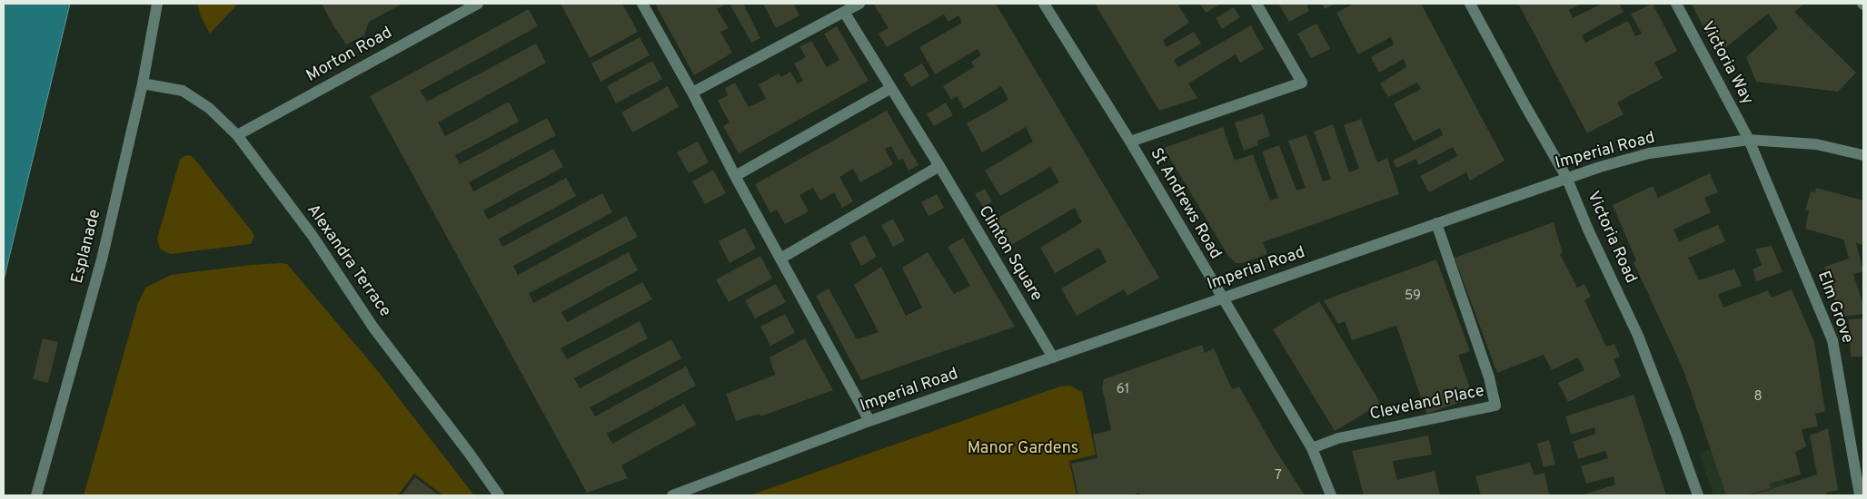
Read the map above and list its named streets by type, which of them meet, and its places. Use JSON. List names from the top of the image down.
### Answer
{
  "streets": {
    "street": [
      "Morton Road",
      "Victoria Way",
      "Imperial Road",
      "St Andrews Road",
      "Victoria Road",
      "Esplanade",
      "Clinton Square",
      "Alexandra Terrace",
      "Elm Grove",
      "Cleveland Place"
    ]
  },
  "crossings": [
    ["Morton Road", "Alexandra Terrace"],
    ["Victoria Way", "Imperial Road"],
    ["Victoria Way", "Elm Grove"],
    ["Imperial Road", "St Andrews Road"],
    ["Imperial Road", "Victoria Road"],
    ["Imperial Road", "Clinton Square"],
    ["Imperial Road", "Elm Grove"],
    ["Imperial Road", "Cleveland Place"],
    ["St Andrews Road", "Cleveland Place"],
    ["Esplanade", "Alexandra Terrace"]
  ],
  "parks": ["Manor Gardens"],
  "house_numbers": [
    "59",
    "61",
    "8",
    "7"
  ]
}
